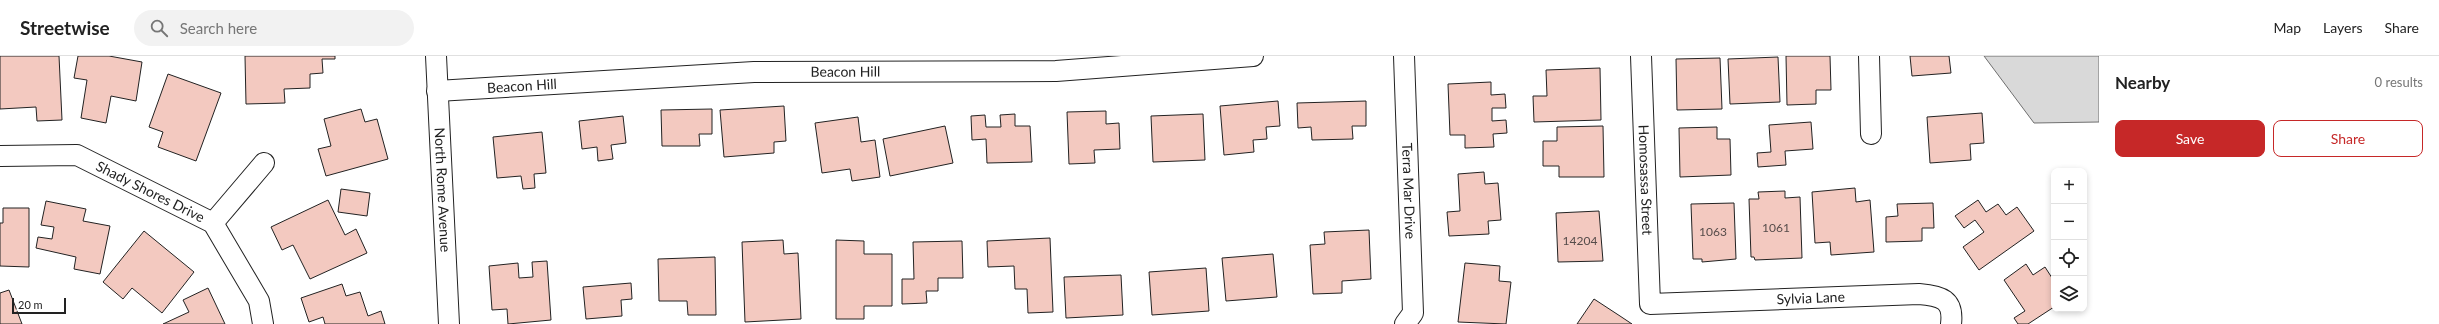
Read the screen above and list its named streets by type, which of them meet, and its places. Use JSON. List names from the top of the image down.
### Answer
{
  "streets": {
    "street": [
      "Beacon Hill",
      "Homosassa Street",
      "North Rome Avenue",
      "Terra Mar Drive",
      "Shady Shores Drive",
      "Sylvia Lane"
    ]
  },
  "crossings": [
    ["Beacon Hill", "North Rome Avenue"],
    ["Homosassa Street", "Sylvia Lane"]
  ],
  "house_numbers": ["1061", "1063", "14204"],
  "scale_bar": "20 m",
  "page": {
    "header": "Streetwise",
    "search": "Search here",
    "nav": ["Map", "Layers", "Share"],
    "heading": ["Nearby", "0 results"],
    "buttons": ["Save", "Share"],
    "map_buttons": ["+", "−"],
    "scale": "20 m"
  }
}
